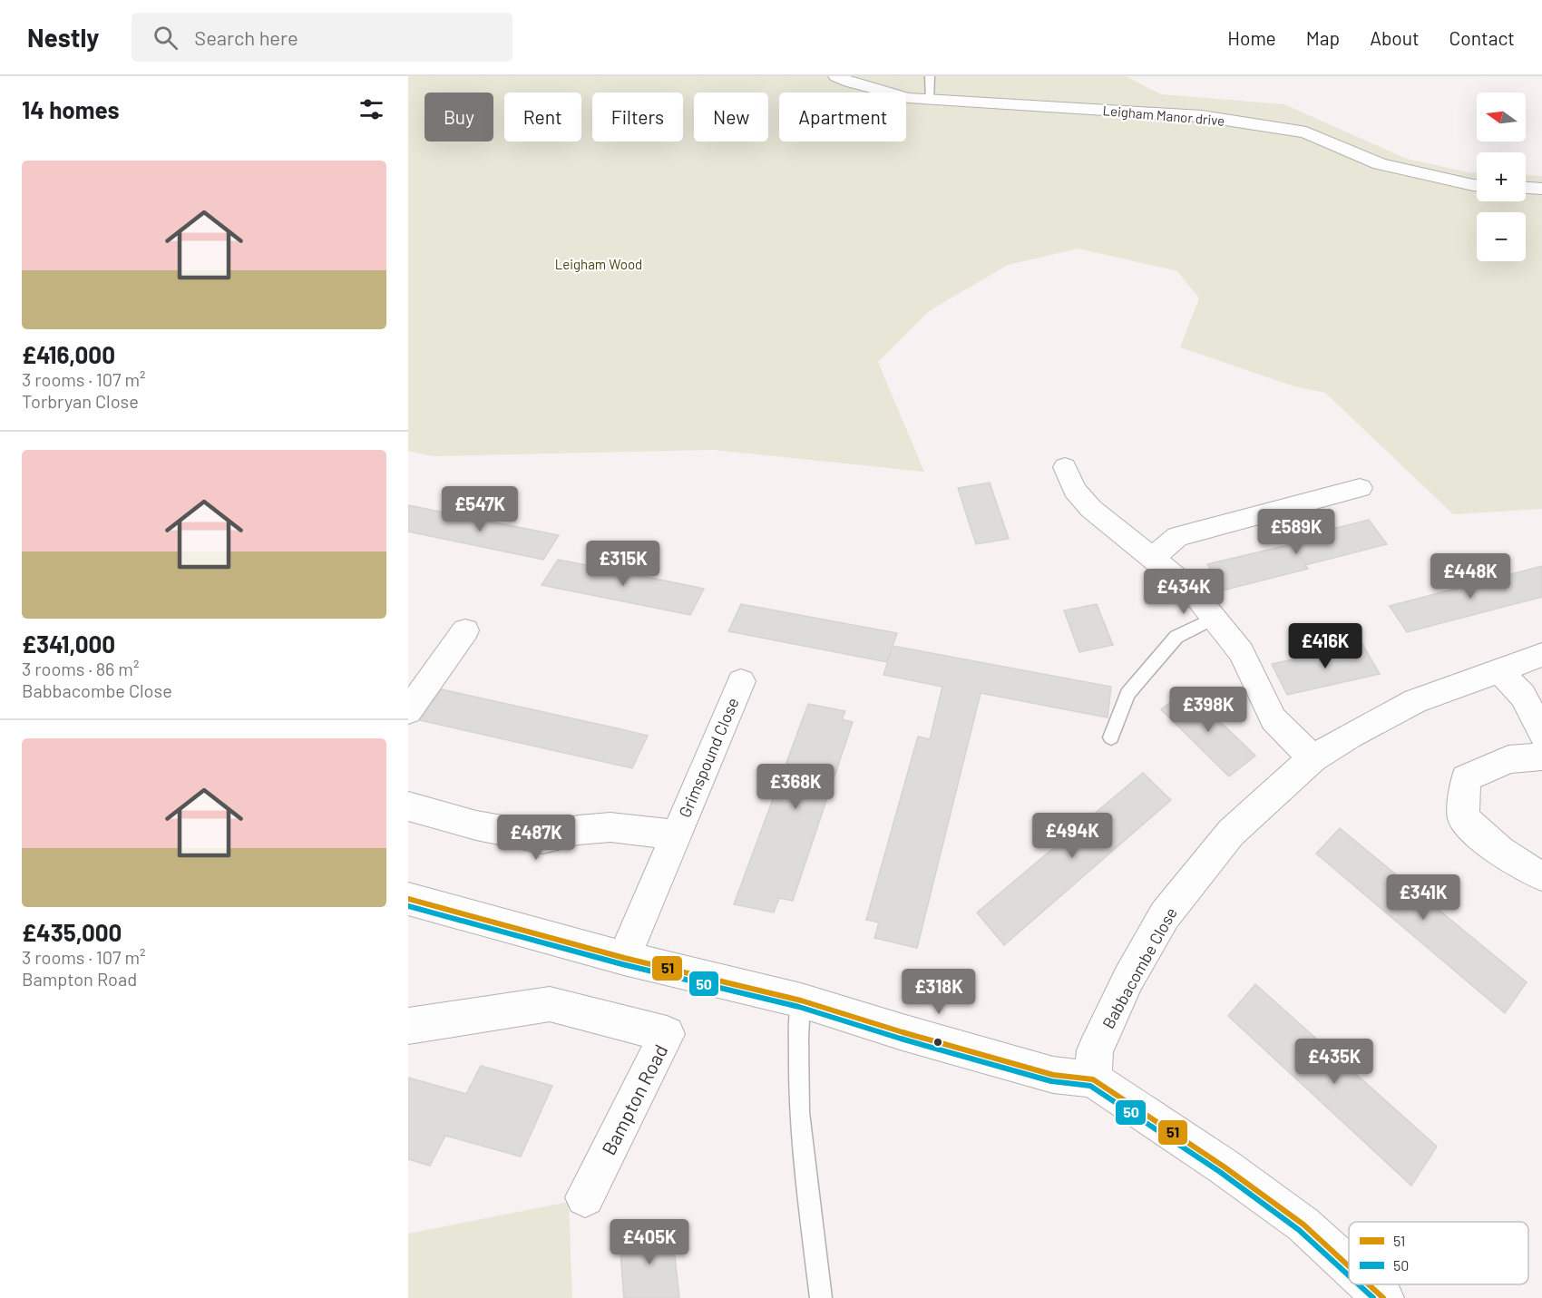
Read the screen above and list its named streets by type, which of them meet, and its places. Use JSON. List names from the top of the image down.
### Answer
{
  "streets": {
    "street": [
      "Leigham Manor drive",
      "Grimspound Close",
      "Babbacombe Close",
      "Bampton Road"
    ]
  },
  "parks": ["Leigham Wood"],
  "lines": ["transit line 51", "transit line 50"],
  "legend": ["51", "50"],
  "north": "left",
  "page": {
    "header": "Nestly",
    "search": "Search here",
    "nav": [
      "Home",
      "Map",
      "About",
      "Contact"
    ],
    "heading": "14 homes",
    "map_buttons": ["+", "−"],
    "chip": [
      "Buy",
      "Rent",
      "Filters",
      "New",
      "Apartment"
    ],
    "list": [
      {
        "name": "£416,000",
        "note": "3 rooms · 107 m² · Torbryan Close"
      },
      {
        "name": "£341,000",
        "note": "3 rooms · 86 m² · Babbacombe Close"
      },
      {
        "name": "£435,000",
        "note": "3 rooms · 107 m² · Bampton Road"
      }
    ],
    "price": [
      "£547K",
      "£589K",
      "£315K",
      "£448K",
      "£434K",
      "£416K",
      "£398K",
      "£368K",
      "£494K",
      "£487K",
      "£341K",
      "£318K",
      "£435K",
      "£405K"
    ]
  }
}
